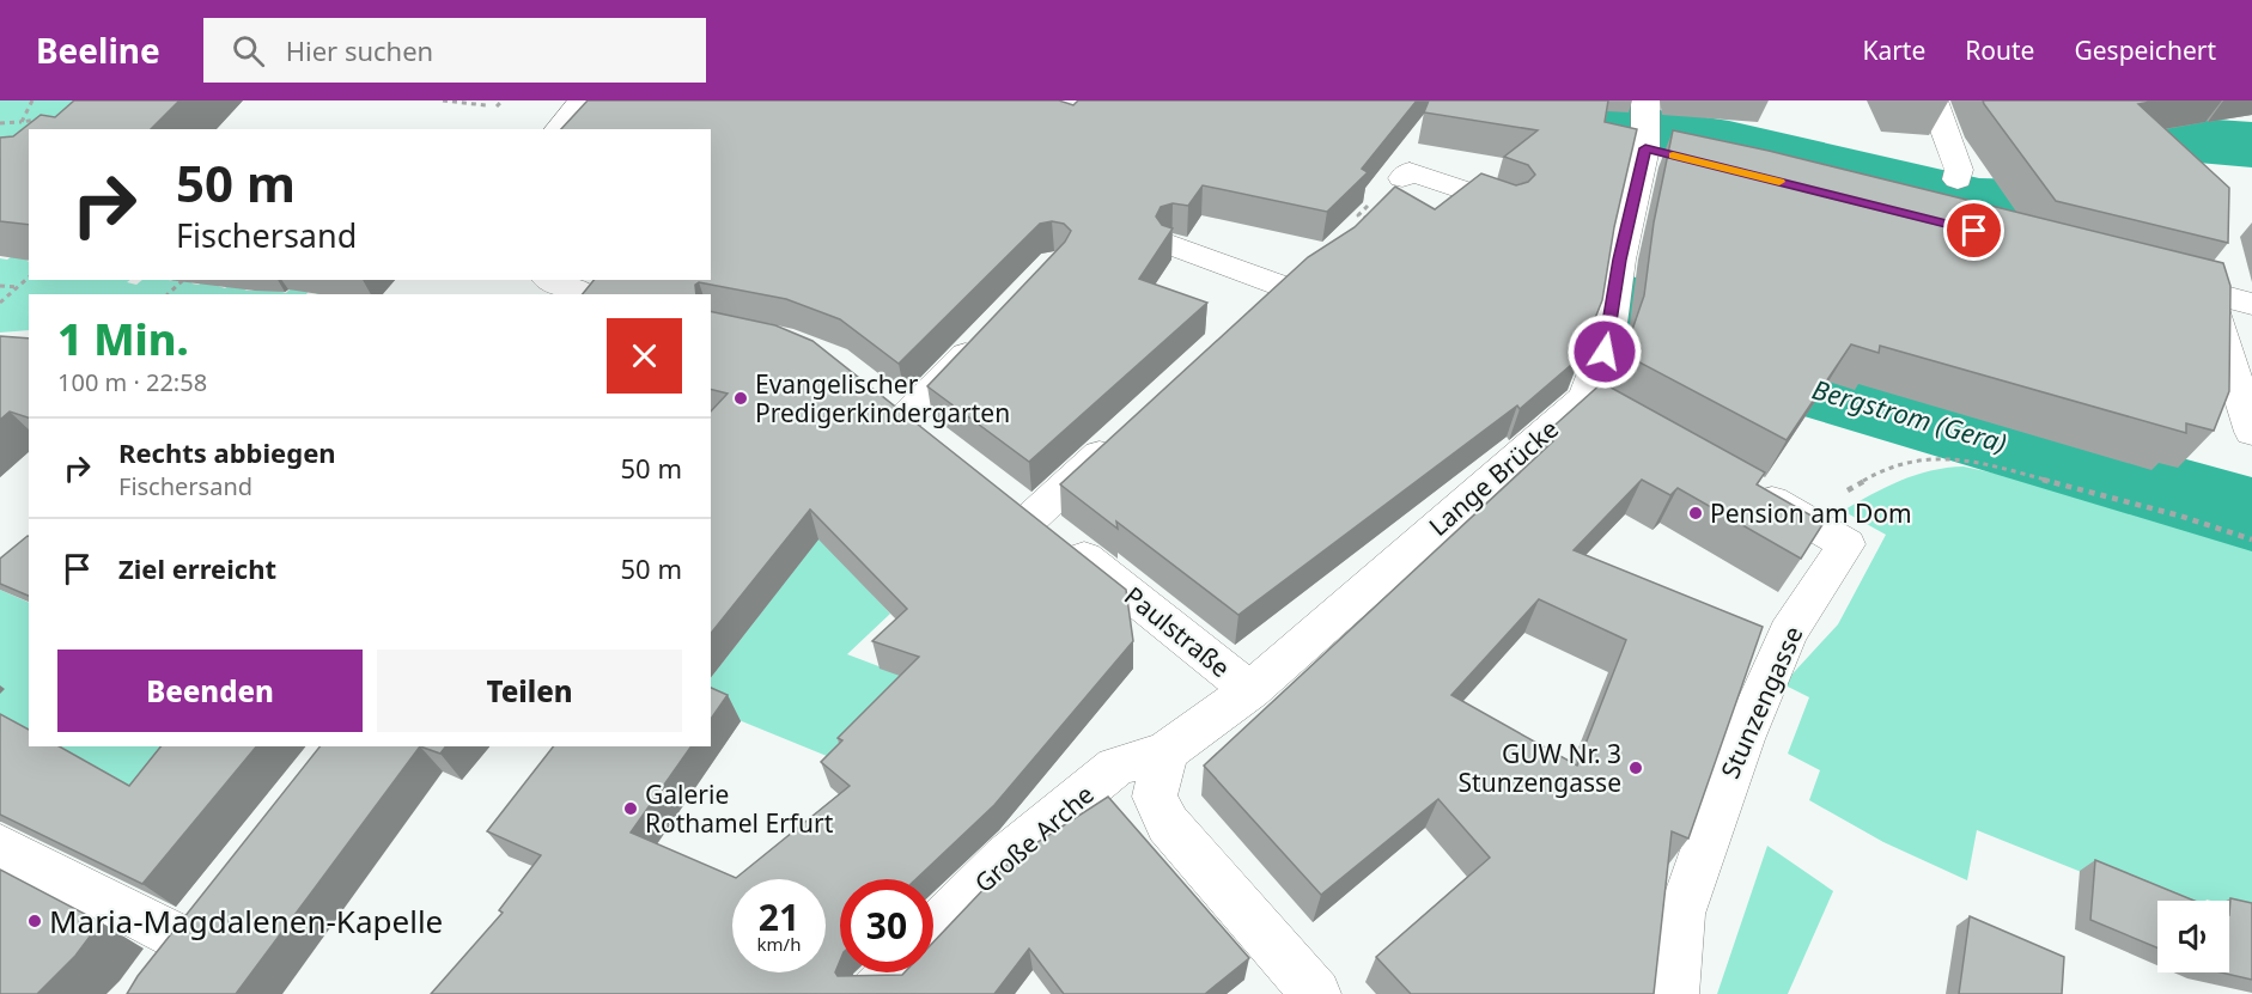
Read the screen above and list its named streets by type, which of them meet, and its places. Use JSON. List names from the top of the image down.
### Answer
{
  "streets": {
    "street": [
      "Lange Brücke",
      "Paulstraße",
      "Stunzengasse",
      "Große Arche"
    ]
  },
  "crossings": [
    ["Lange Brücke", "Paulstraße"],
    ["Lange Brücke", "Große Arche"]
  ],
  "water": ["Bergstrom (Gera)"],
  "places": [
    "Evangelischer Predigerkindergarten",
    "Pension am Dom",
    "GUW Nr. 3 Stunzengasse",
    "Galerie Rothamel Erfurt",
    "Maria-Magdalenen-Kapelle"
  ],
  "page": {
    "header": "Beeline",
    "search": "Hier suchen",
    "nav": ["Karte", "Route", "Gespeichert"],
    "turn": ["50 m", "Fischersand"],
    "heading": ["1 Min.", "100 m · 22:58"],
    "list": [
      {
        "name": "Rechts abbiegen",
        "note": "Fischersand",
        "value": "50 m"
      },
      {
        "name": "Ziel erreicht",
        "value": "50 m"
      }
    ],
    "buttons": ["Beenden", "Teilen"],
    "speed": "21 km/h",
    "limit": "30"
  }
}
